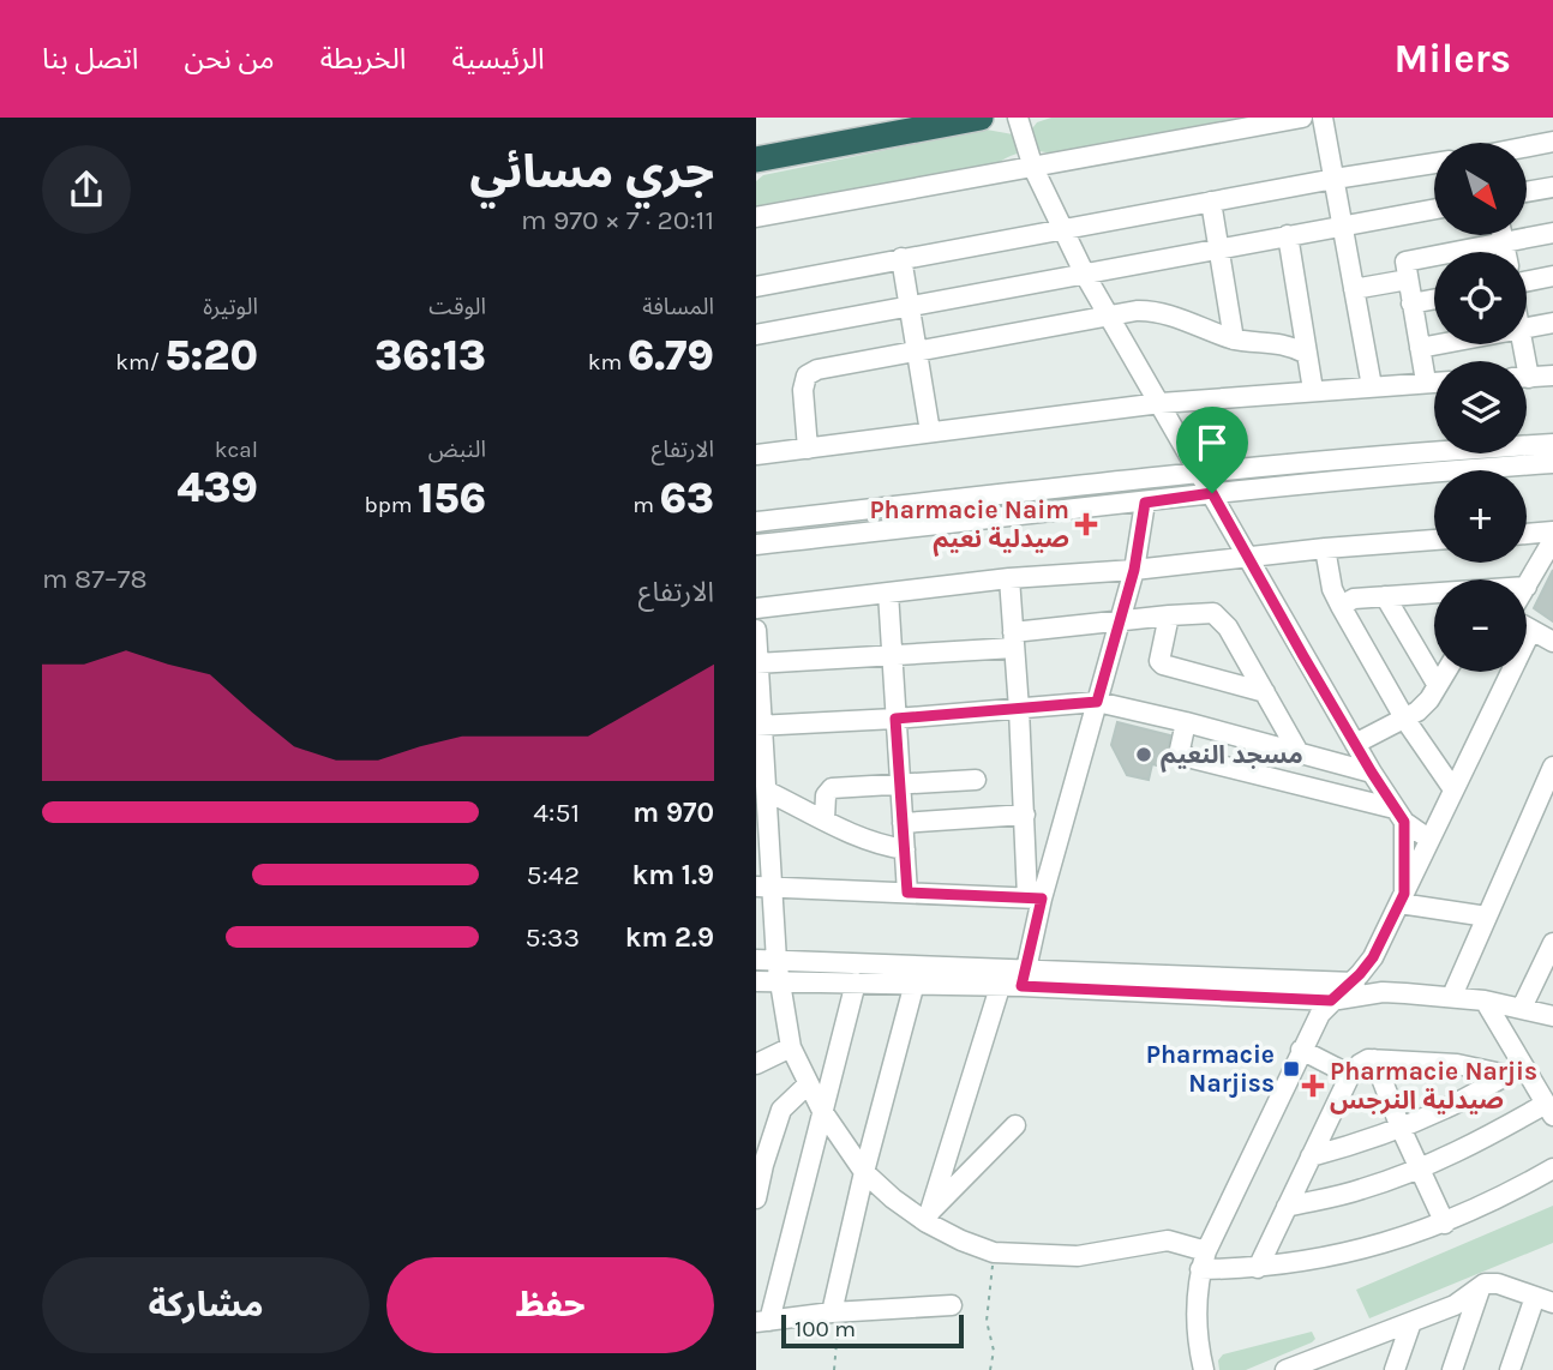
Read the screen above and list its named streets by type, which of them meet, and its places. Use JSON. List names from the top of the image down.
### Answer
{
  "places": {
    "health": ["Pharmacie Naim صيدلية نعيم", "Pharmacie Narjis صيدلية النرجس"],
    "other": ["مسجد النعيم"],
    "transit": ["Pharmacie Narjiss"]
  },
  "scale_bar": "100 m",
  "north": "bottom right",
  "page": {
    "header": "Milers",
    "nav": [
      "الرئيسية",
      "الخريطة",
      "من نحن",
      "اتصل بنا"
    ],
    "heading": ["جري مسائي", "20:11 · 7 × 970 m"],
    "map_buttons": ["+", "−"],
    "stats": [
      ["المسافة", "6.79 km"],
      ["الوقت", "36:13"],
      ["الوتيرة", "5:20 /km"],
      ["الارتفاع", "63 m"],
      ["النبض", "156 bpm"],
      ["kcal", "439"]
    ],
    "chart": ["الارتفاع", "78–87 m"],
    "list": [
      {
        "name": "970 m",
        "note": "4:51"
      },
      {
        "name": "1.9 km",
        "note": "5:42"
      },
      {
        "name": "2.9 km",
        "note": "5:33"
      }
    ],
    "buttons": ["حفظ", "مشاركة"],
    "scale": "100 m"
  }
}
